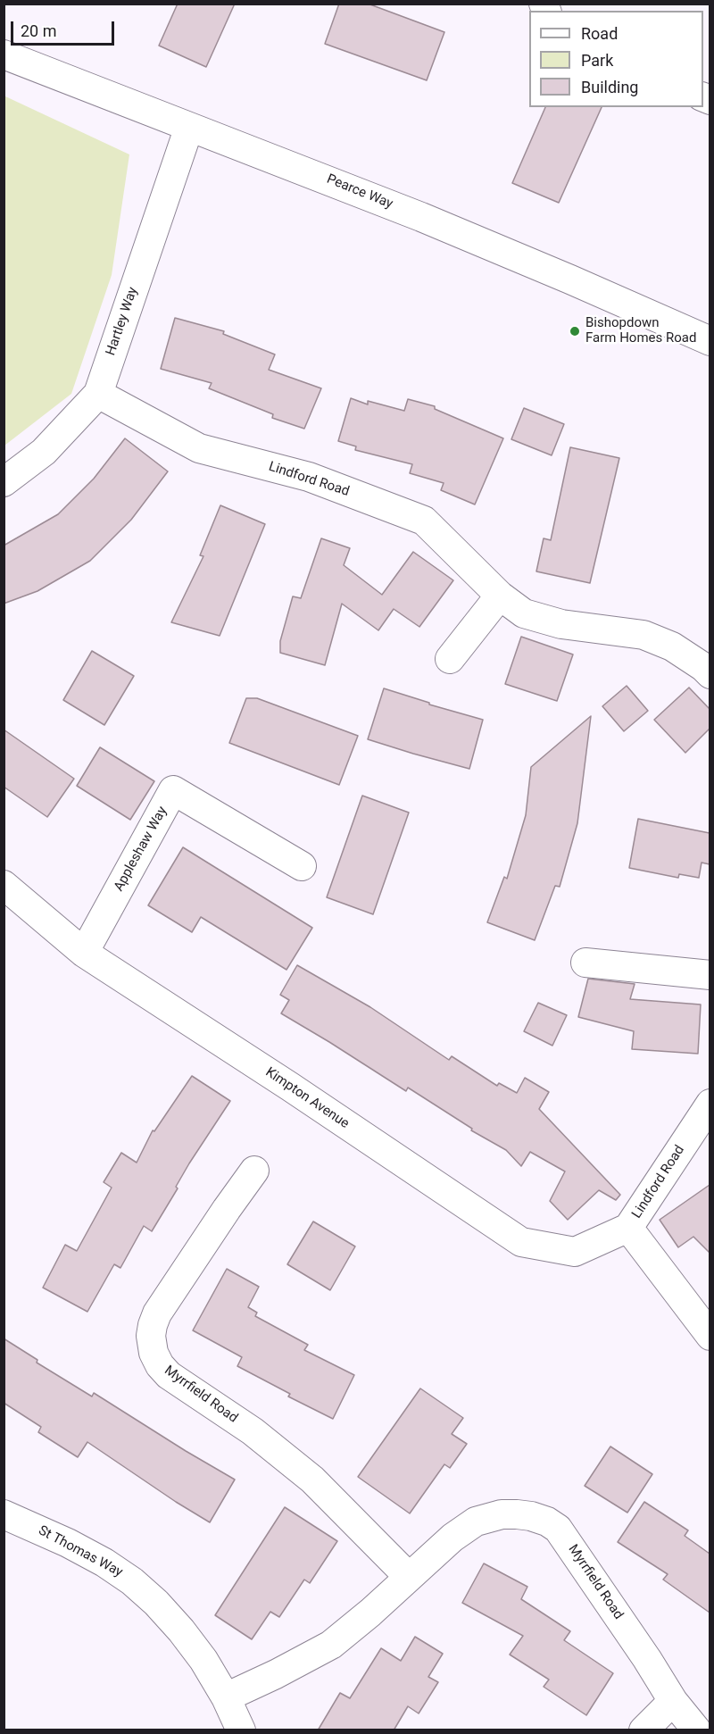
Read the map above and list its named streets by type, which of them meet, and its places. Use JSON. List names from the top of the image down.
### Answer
{
  "streets": {
    "street": [
      "Pearce Way",
      "Hartley Way",
      "Lindford Road",
      "Appleshaw Way",
      "Kimpton Avenue",
      "Myrrfield Road",
      "St Thomas Way"
    ]
  },
  "crossings": [
    ["Pearce Way", "Hartley Way"],
    ["Hartley Way", "Lindford Road"],
    ["Lindford Road", "Kimpton Avenue"],
    ["Appleshaw Way", "Kimpton Avenue"],
    ["Myrrfield Road", "St Thomas Way"]
  ],
  "places": ["Bishopdown Farm Homes Road"],
  "legend": ["Road", "Park", "Building"],
  "scale_bar": "20 m"
}
